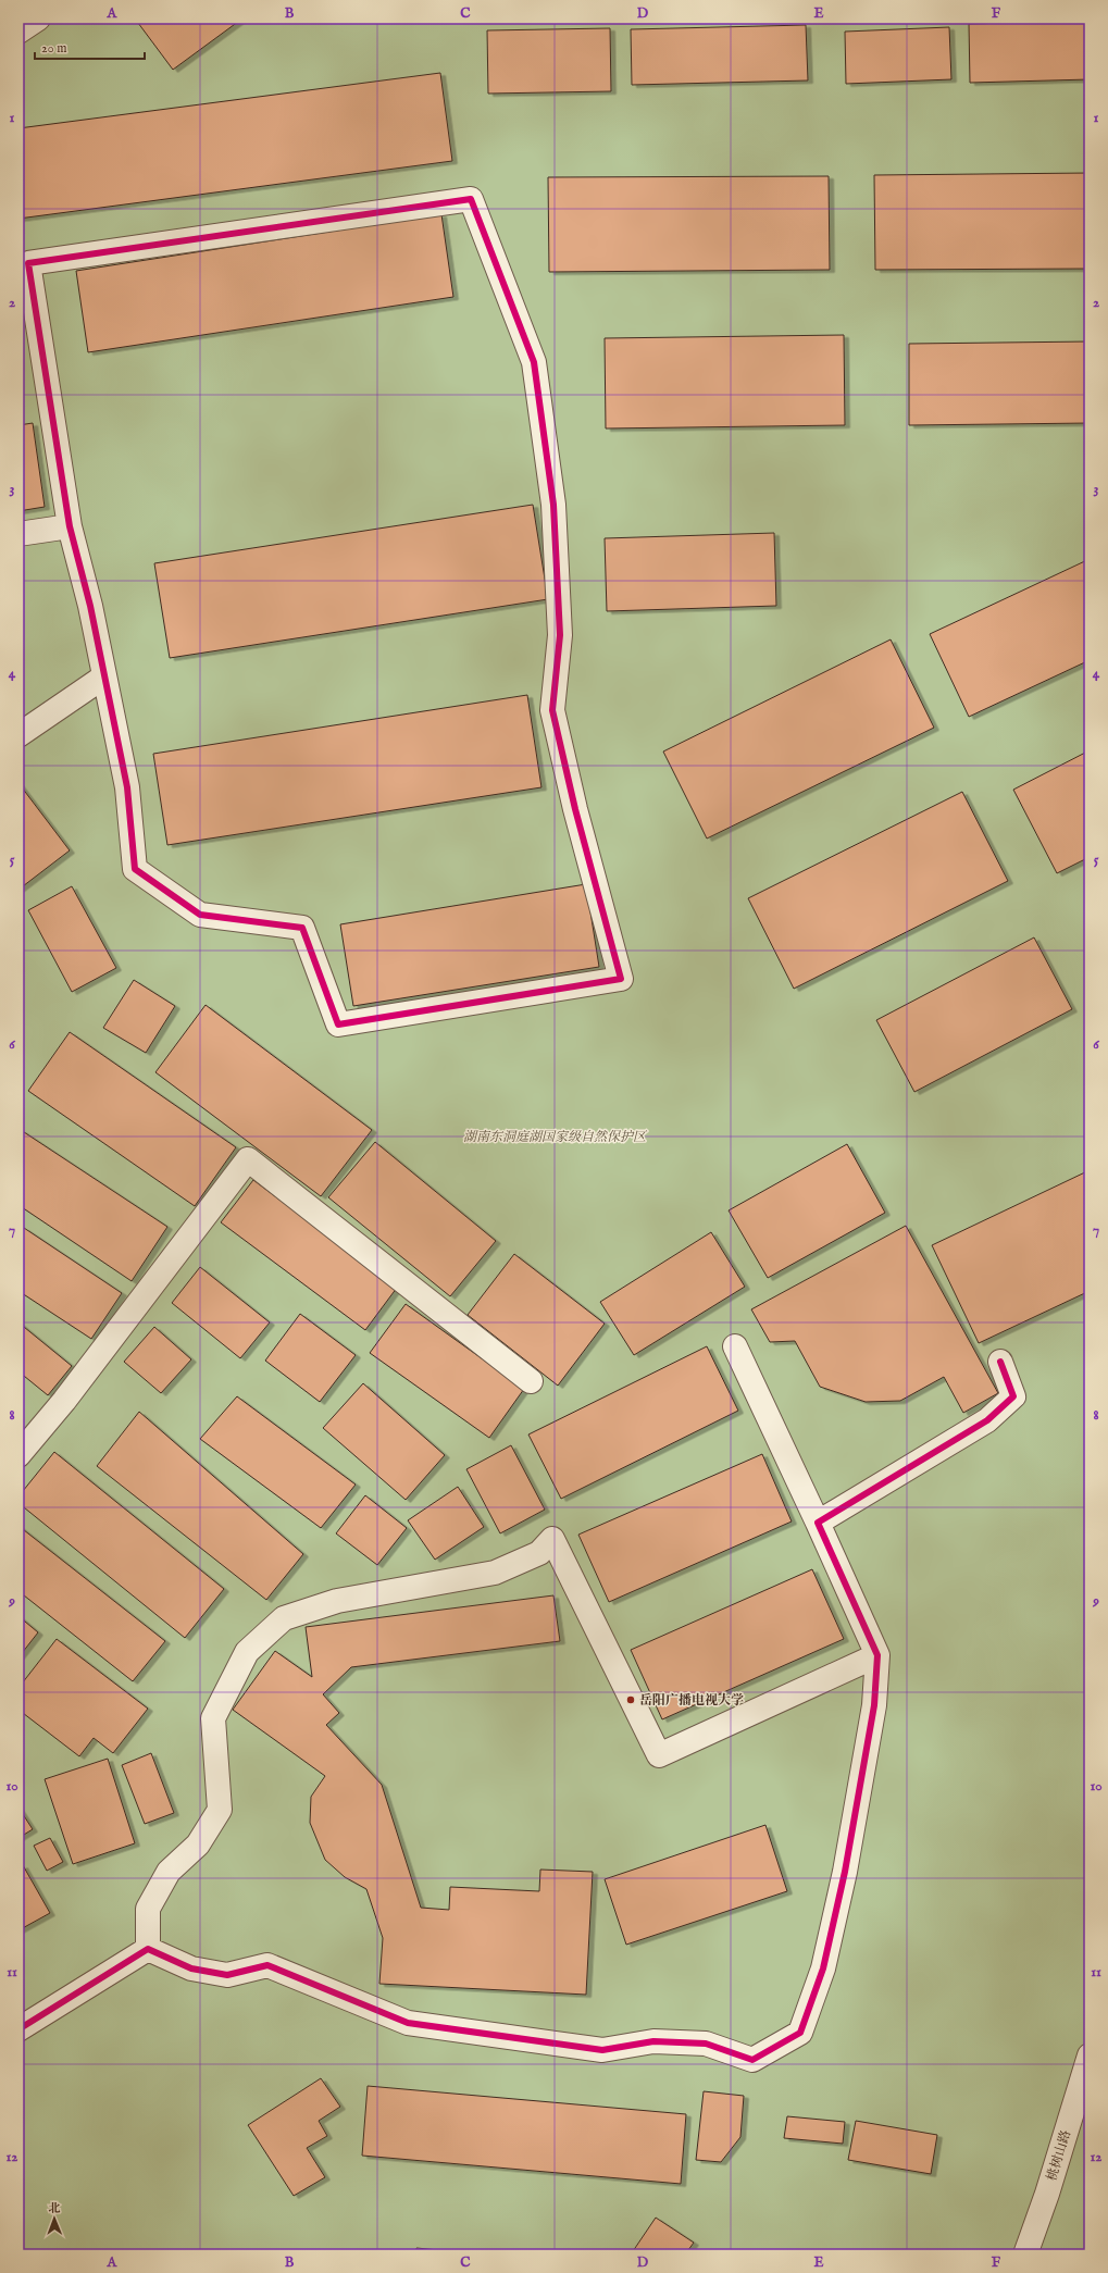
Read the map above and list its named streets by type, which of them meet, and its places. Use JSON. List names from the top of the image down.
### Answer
{
  "streets": {
    "street": ["桃树山路"]
  },
  "parks": ["湖南东洞庭湖国家级自然保护区"],
  "places": ["岳阳广播电视大学"],
  "scale_bar": "20 m",
  "north": "top",
  "grid": {
    "columns": [
      "A",
      "B",
      "C",
      "D",
      "E",
      "F"
    ],
    "rows": [
      "1",
      "2",
      "3",
      "4",
      "5",
      "6",
      "7",
      "8",
      "9",
      "10",
      "11",
      "12"
    ]
  }
}
